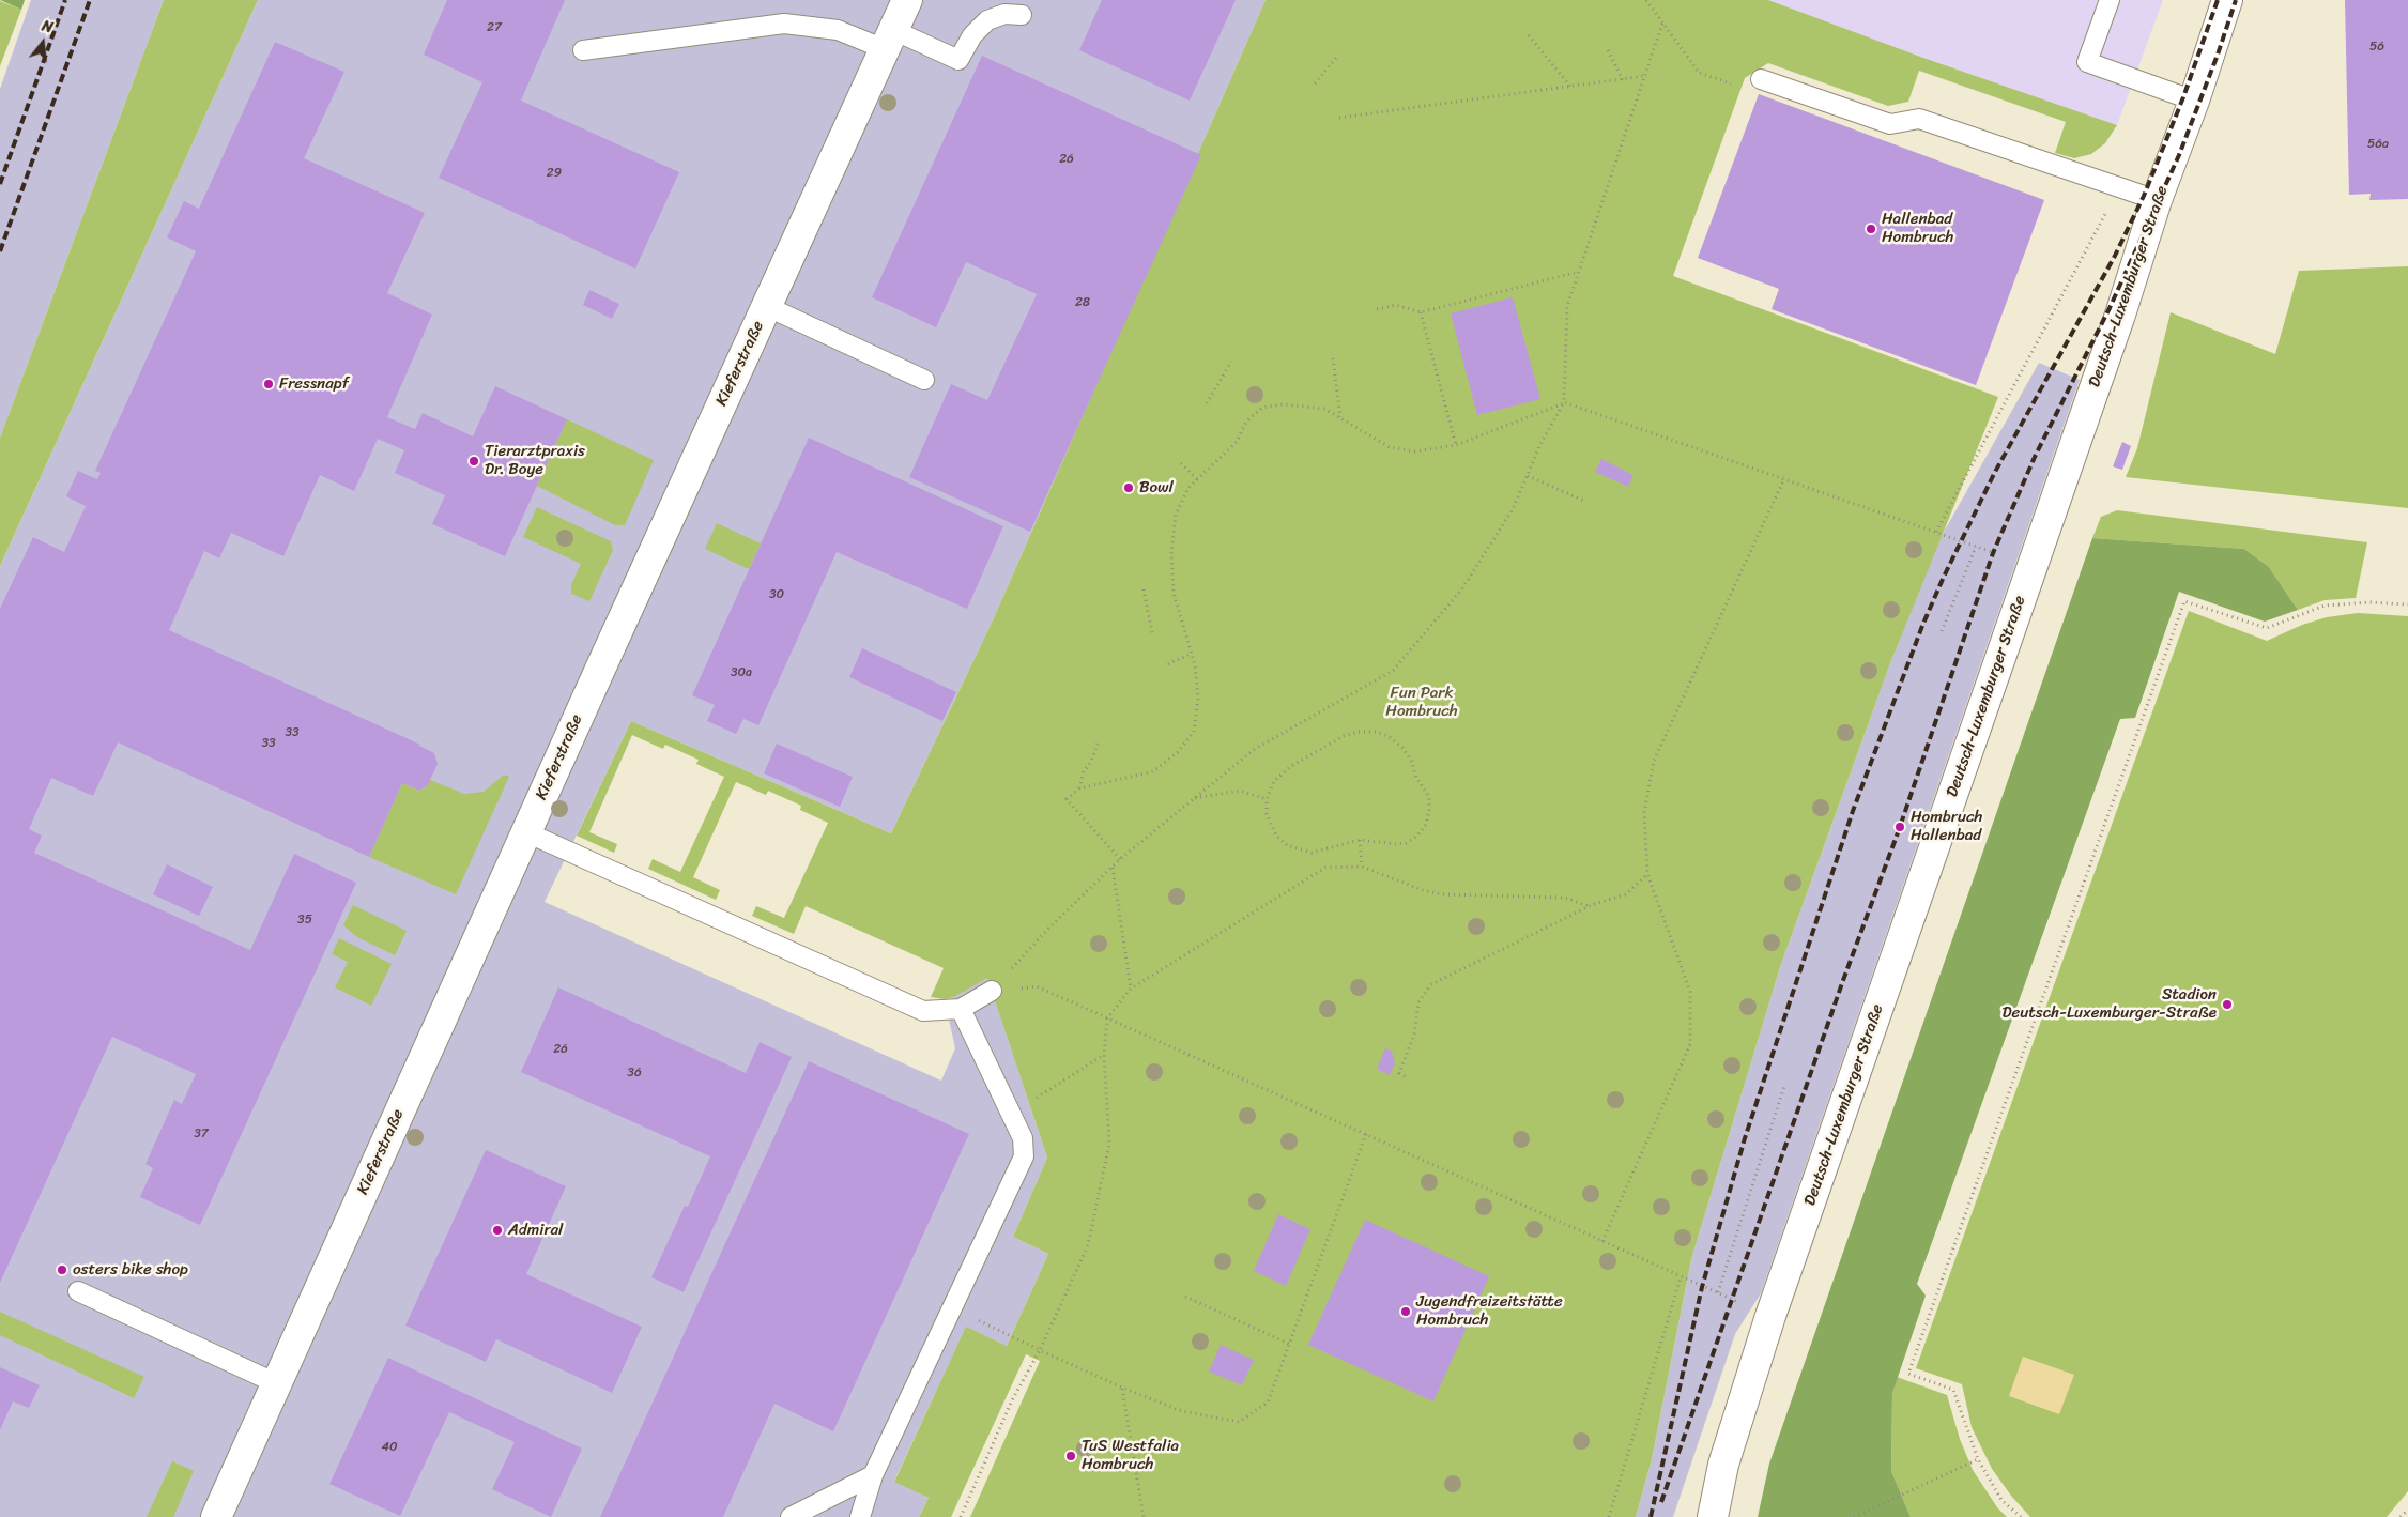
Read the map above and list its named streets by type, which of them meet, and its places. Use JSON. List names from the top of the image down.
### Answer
{
  "streets": {
    "street": ["Deutsch-Luxemburger Straße", "Kieferstraße"]
  },
  "parks": ["Fun Park Hombruch"],
  "places": [
    "Hallenbad Hombruch",
    "Fressnapf",
    "Tierarztpraxis Dr. Boye",
    "Bowl",
    "Hombruch Hallenbad",
    "Stadion Deutsch-Luxemburger-Straße",
    "Admiral",
    "osters bike shop",
    "Jugendfreizeitstätte Hombruch",
    "TuS Westfalia Hombruch"
  ],
  "house_numbers": [
    "27",
    "56",
    "56a",
    "26",
    "29",
    "28",
    "30",
    "30a",
    "33",
    "33",
    "35",
    "26",
    "36",
    "37",
    "40"
  ],
  "north": "top"
}
